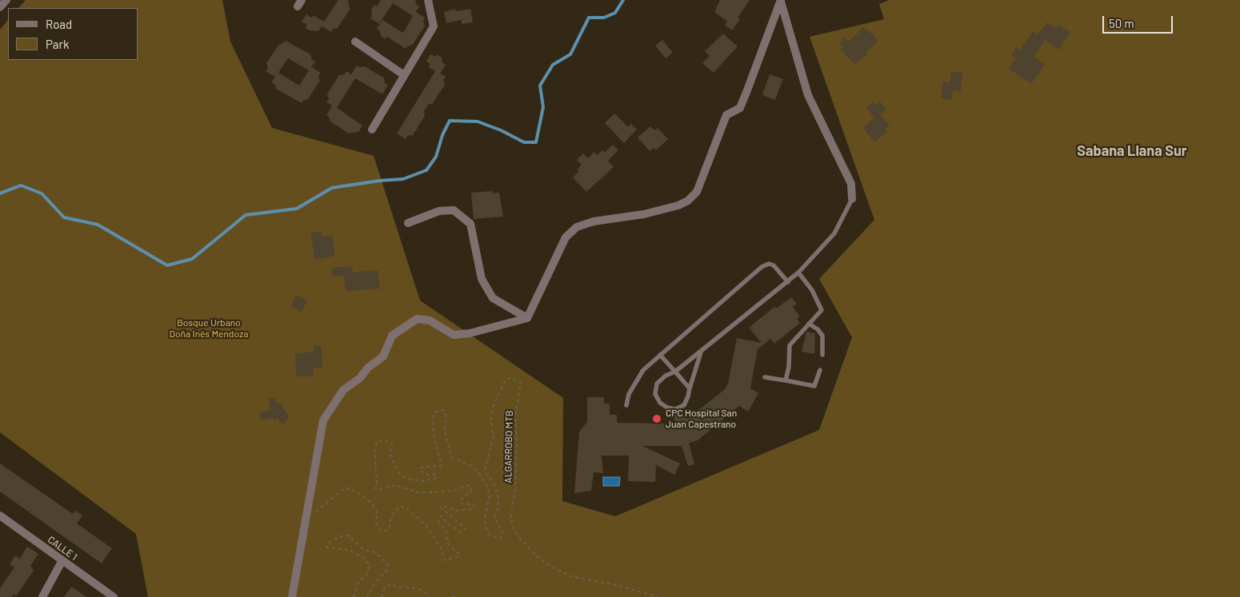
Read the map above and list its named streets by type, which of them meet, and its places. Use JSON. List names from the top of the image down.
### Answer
{
  "streets": {
    "street": ["CALLE 1"],
    "path": ["ALGARROBO MTB"]
  },
  "districts": ["Sabana Llana Sur"],
  "parks": ["Bosque Urbano Doña Inés Mendoza"],
  "places": ["CPC Hospital San Juan Capestrano"],
  "legend": ["Road", "Park"],
  "scale_bar": "50 m"
}
